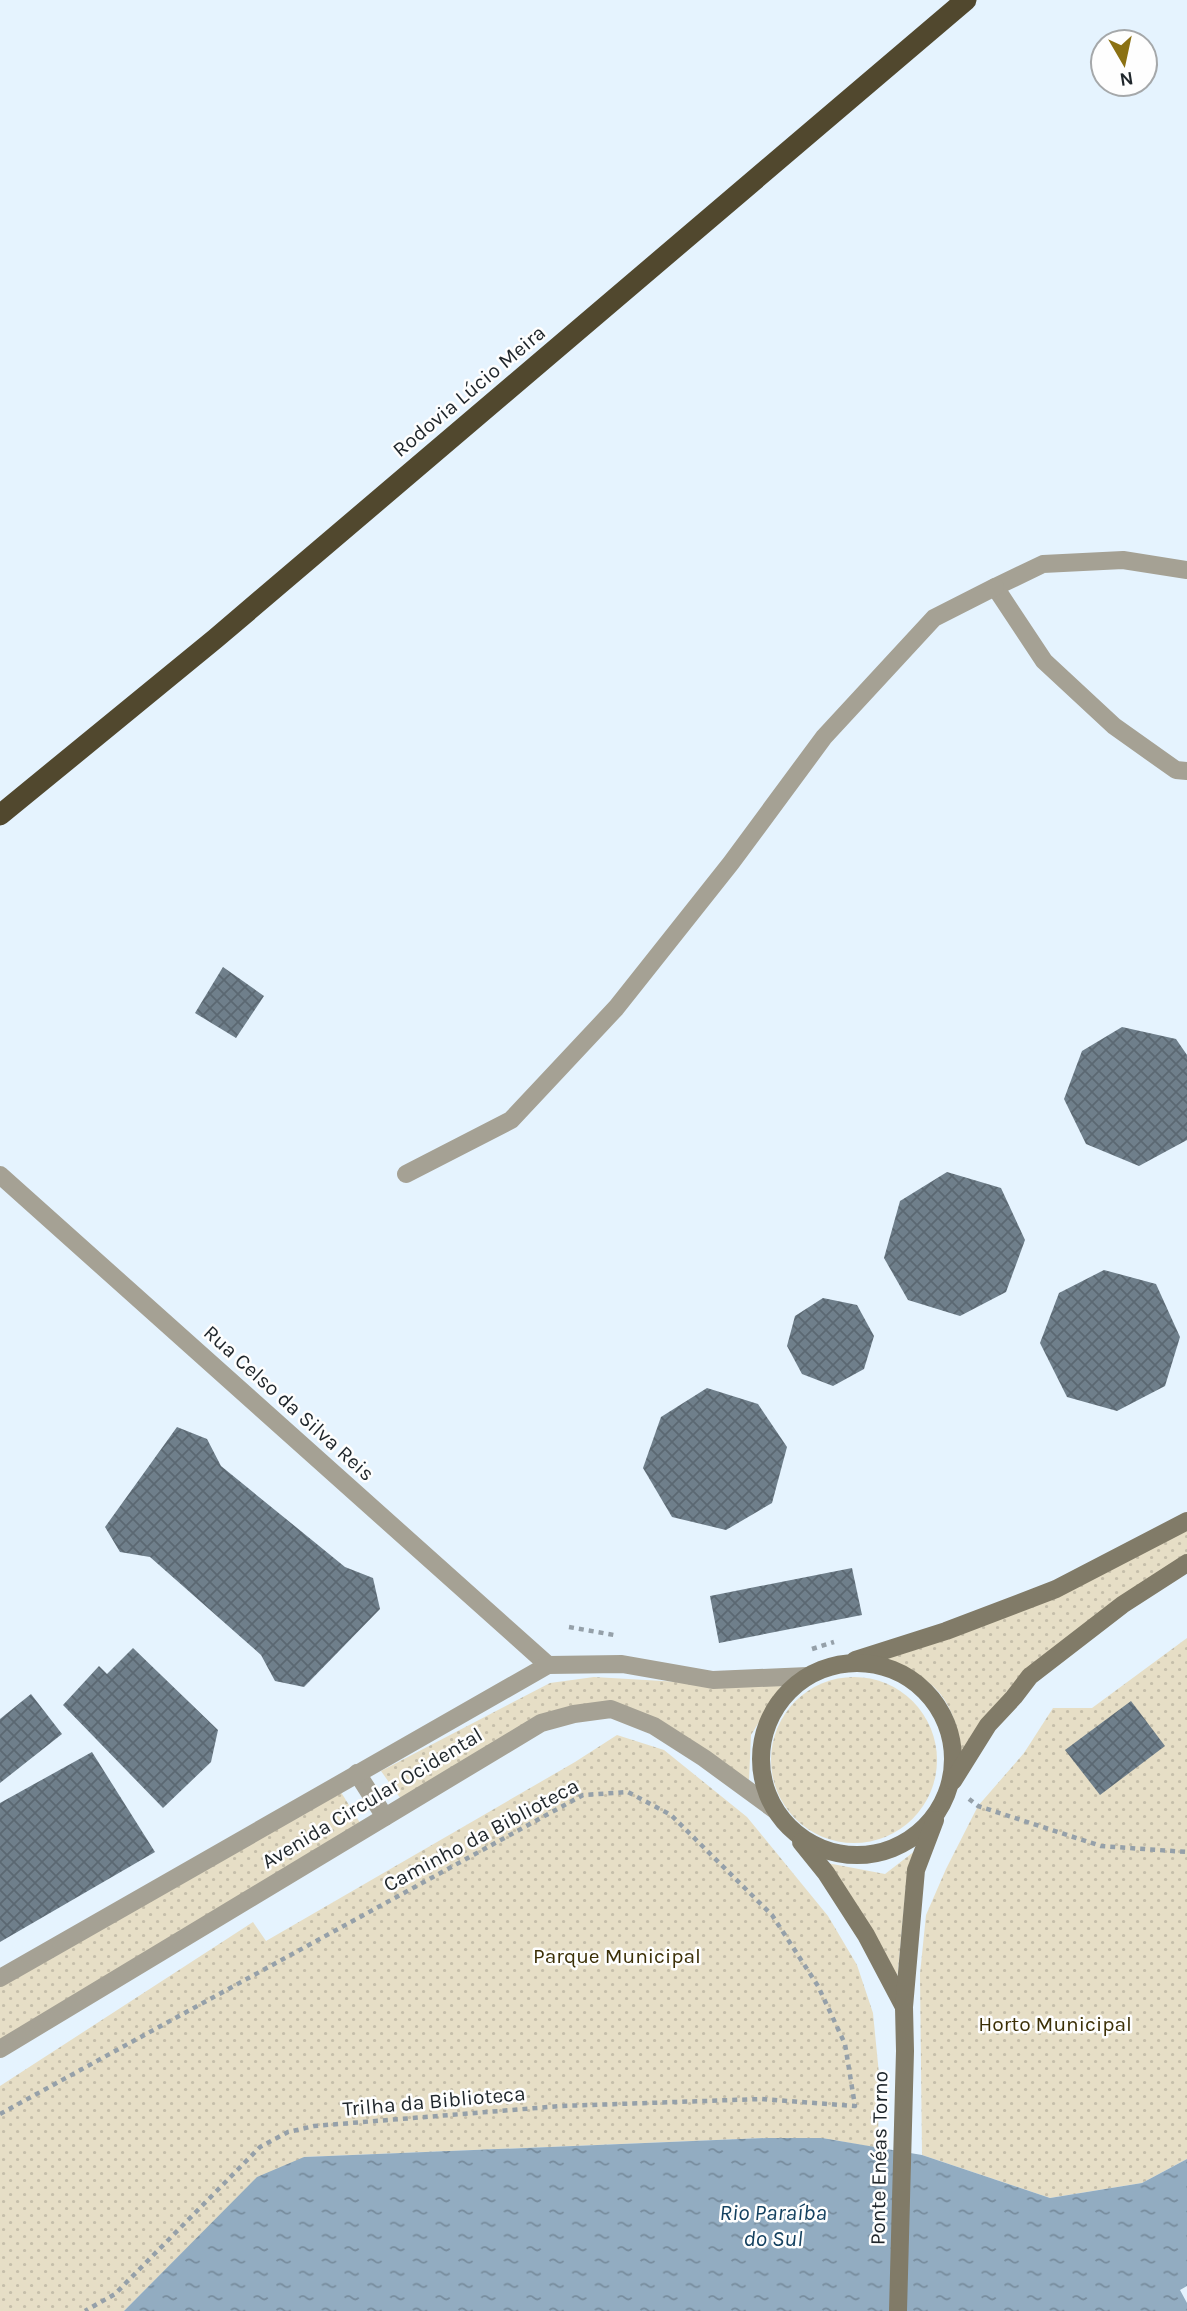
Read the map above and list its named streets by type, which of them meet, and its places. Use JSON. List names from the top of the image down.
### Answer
{
  "streets": {
    "highway": ["Rodovia Lúcio Meira"],
    "street": ["Rua Celso da Silva Reis", "Avenida Circular Ocidental", "Ponte Enéas Torno"],
    "path": ["Caminho da Biblioteca", "Trilha da Biblioteca"]
  },
  "crossings": [
    ["Rua Celso da Silva Reis", "Avenida Circular Ocidental"],
    ["Avenida Circular Ocidental", "Ponte Enéas Torno"],
    ["Caminho da Biblioteca", "Trilha da Biblioteca"]
  ],
  "water": ["Rio Paraíba do Sul"],
  "parks": ["Parque Municipal", "Horto Municipal"],
  "north": "bottom"
}
